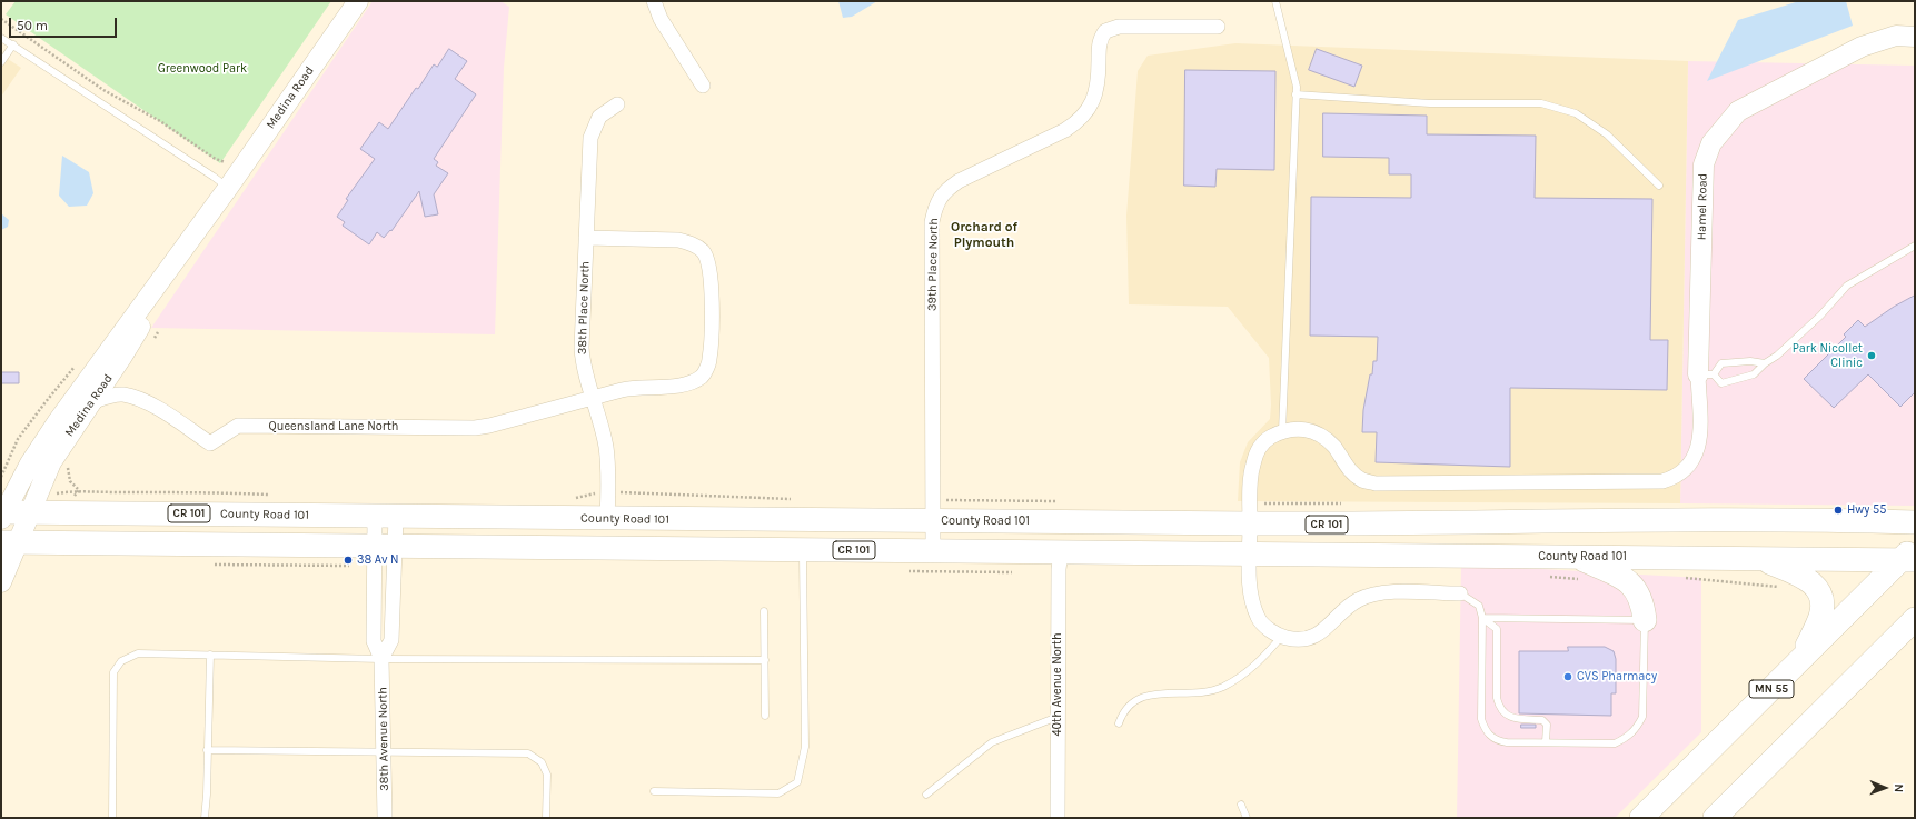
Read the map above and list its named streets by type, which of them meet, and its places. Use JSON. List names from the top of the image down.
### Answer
{
  "streets": {
    "main road": ["CR 101", "County Road 101", "MN 55"],
    "street": [
      "Medina Road",
      "Hamel Road",
      "39th Place North",
      "38th Place North",
      "Queensland Lane North",
      "40th Avenue North",
      "38th Avenue North"
    ]
  },
  "crossings": [
    ["Medina Road", "Queensland Lane North"],
    ["Medina Road", "County Road 101"],
    ["39th Place North", "County Road 101"],
    ["38th Place North", "Queensland Lane North"],
    ["38th Place North", "County Road 101"],
    ["County Road 101", "40th Avenue North"],
    ["County Road 101", "MN 55"],
    ["County Road 101", "38th Avenue North"]
  ],
  "districts": ["Orchard of Plymouth"],
  "parks": ["Greenwood Park"],
  "places": [
    "Park Nicollet Clinic",
    "Hwy 55",
    "38 Av N",
    "CVS Pharmacy"
  ],
  "scale_bar": "50 m",
  "north": "right"
}
